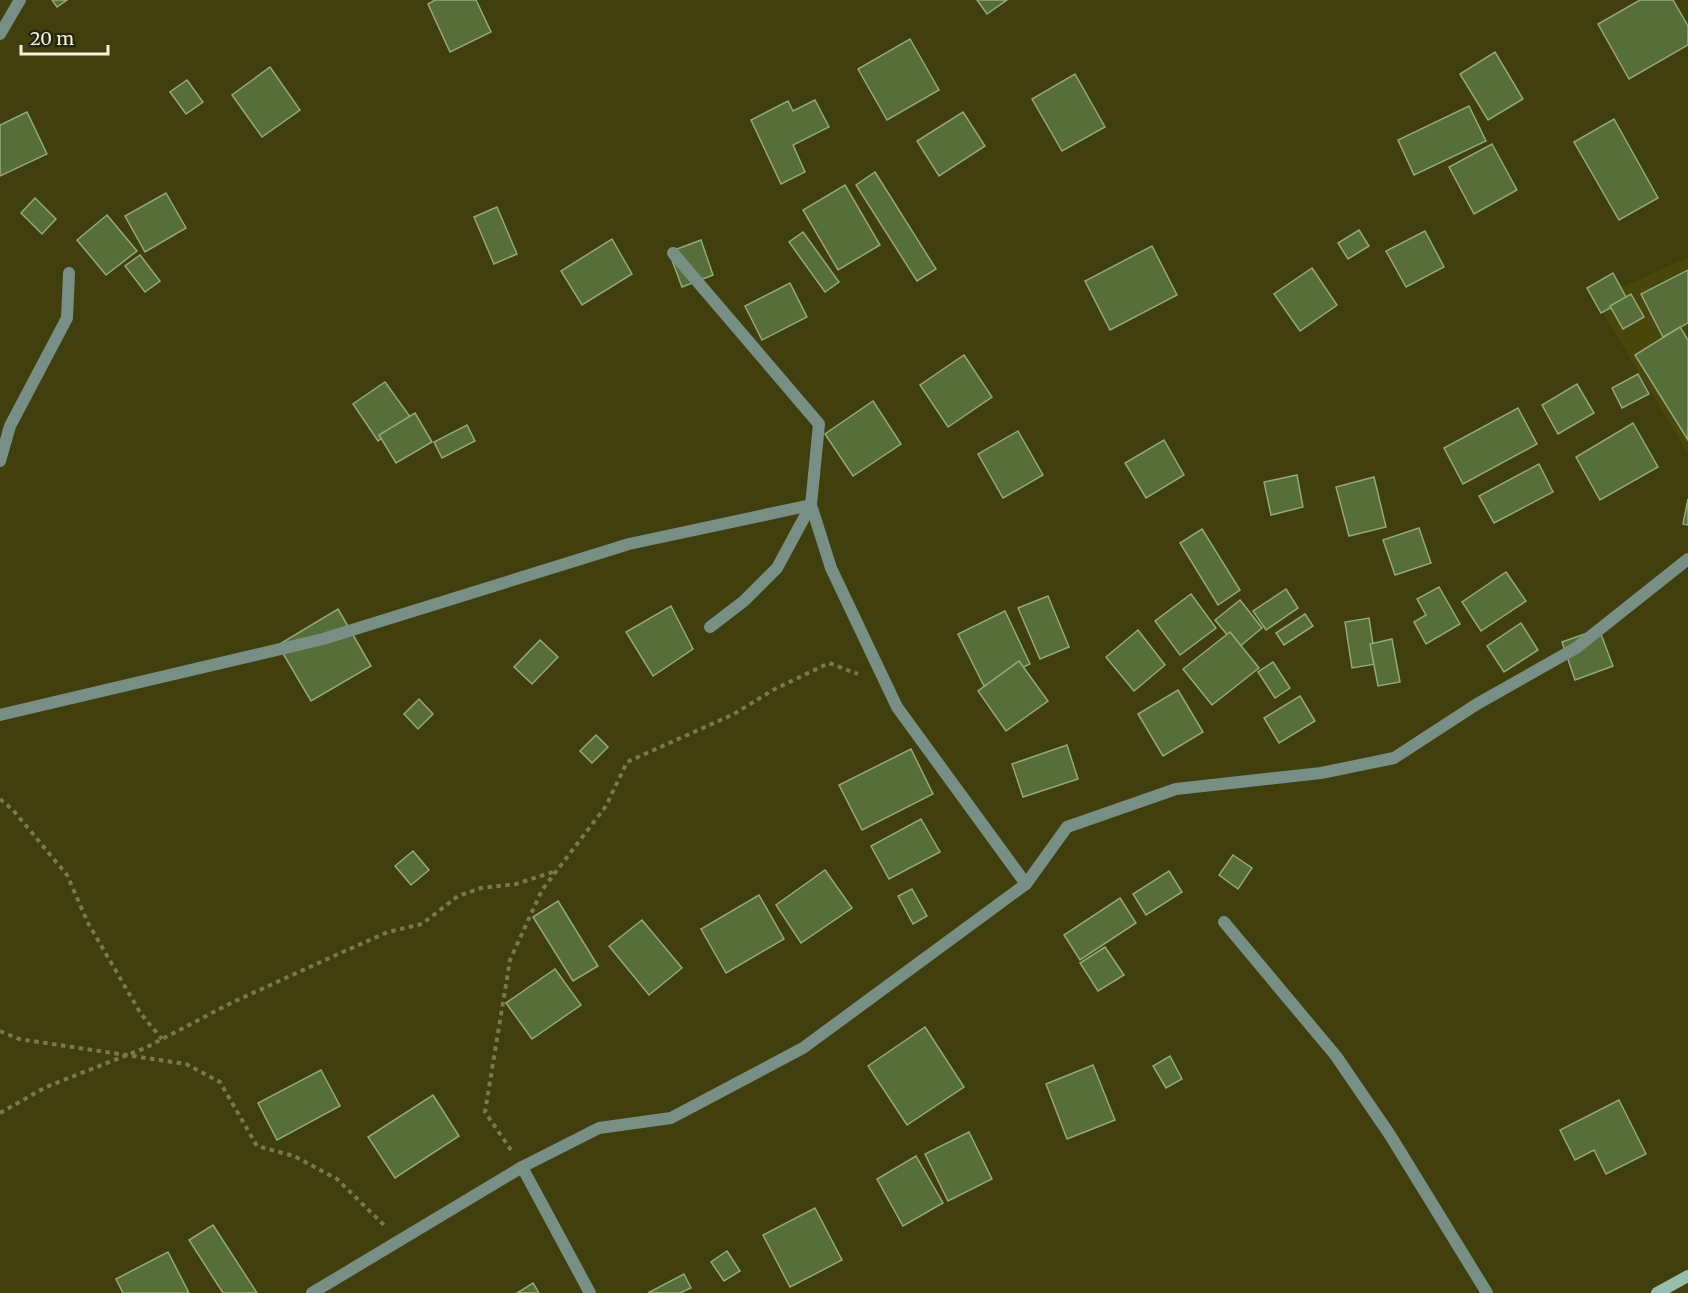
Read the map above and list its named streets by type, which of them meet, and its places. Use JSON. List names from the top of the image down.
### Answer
{
  "scale_bar": "20 m"
}
